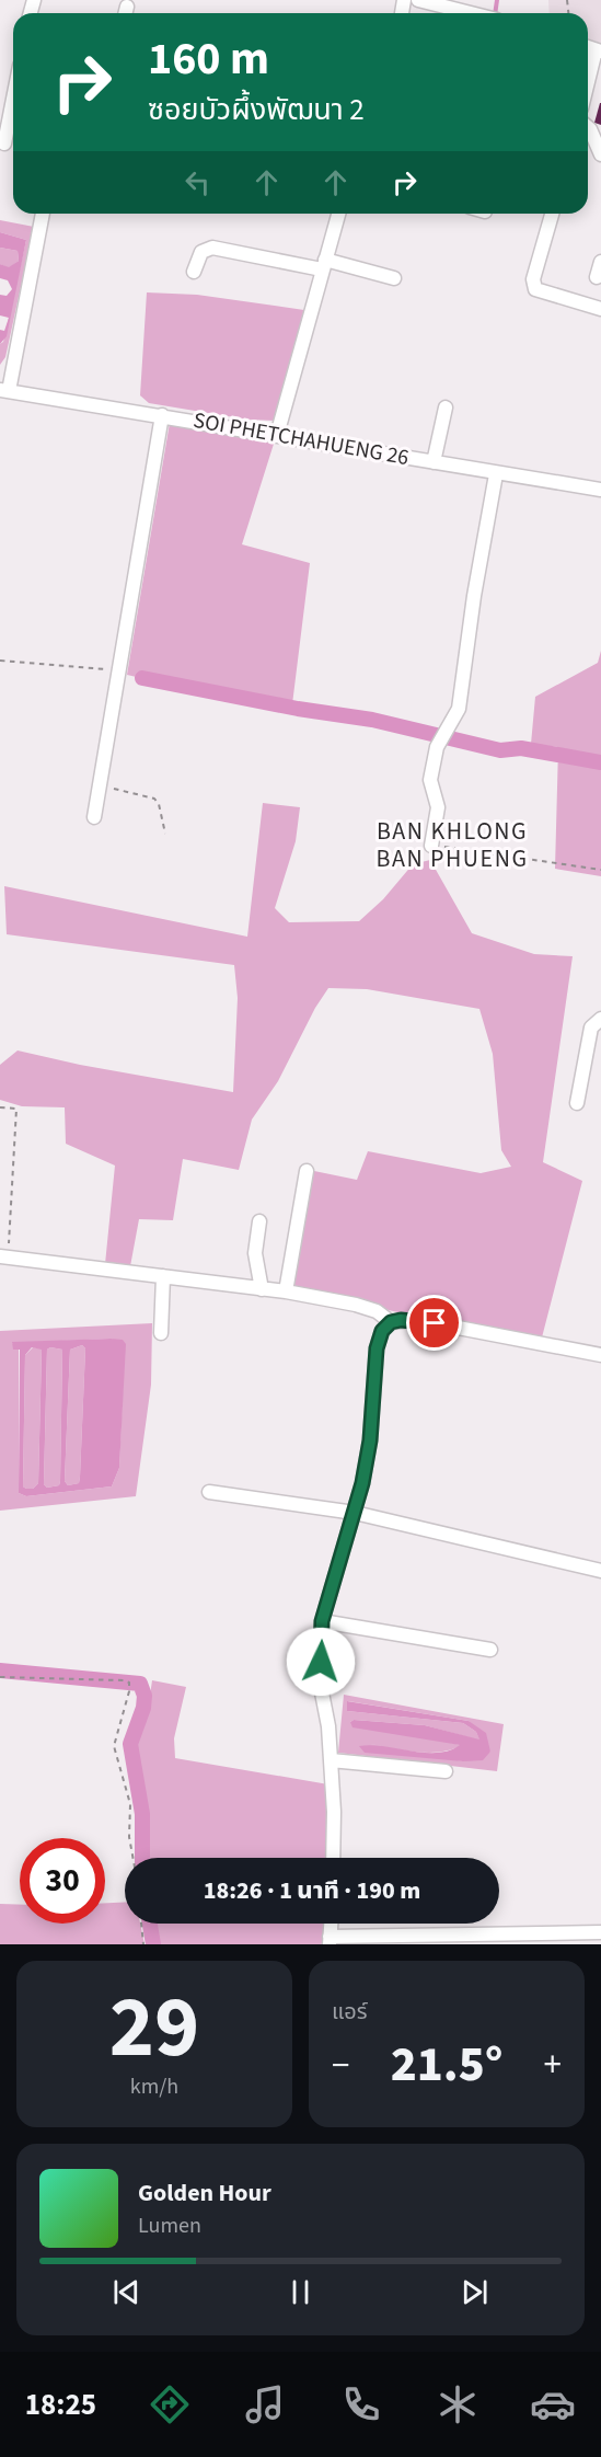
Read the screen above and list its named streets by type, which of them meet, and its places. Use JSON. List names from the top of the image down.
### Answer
{
  "streets": {
    "street": ["SOI PHETCHAHUENG 26"]
  },
  "districts": ["BAN KHLONG BAN PHUENG"],
  "page": {
    "turn": ["160 m", "ซอยบัวผึ้งพัฒนา 2"],
    "limit": "30",
    "trip": "18:26 · 1 นาที · 190 m",
    "tile": [
      ["29", "km/h"],
      "แอร์"
    ],
    "heat": ["−", "21.5°", "+"],
    "song": ["Golden Hour", "Lumen"],
    "tabs": "18:25"
  }
}
